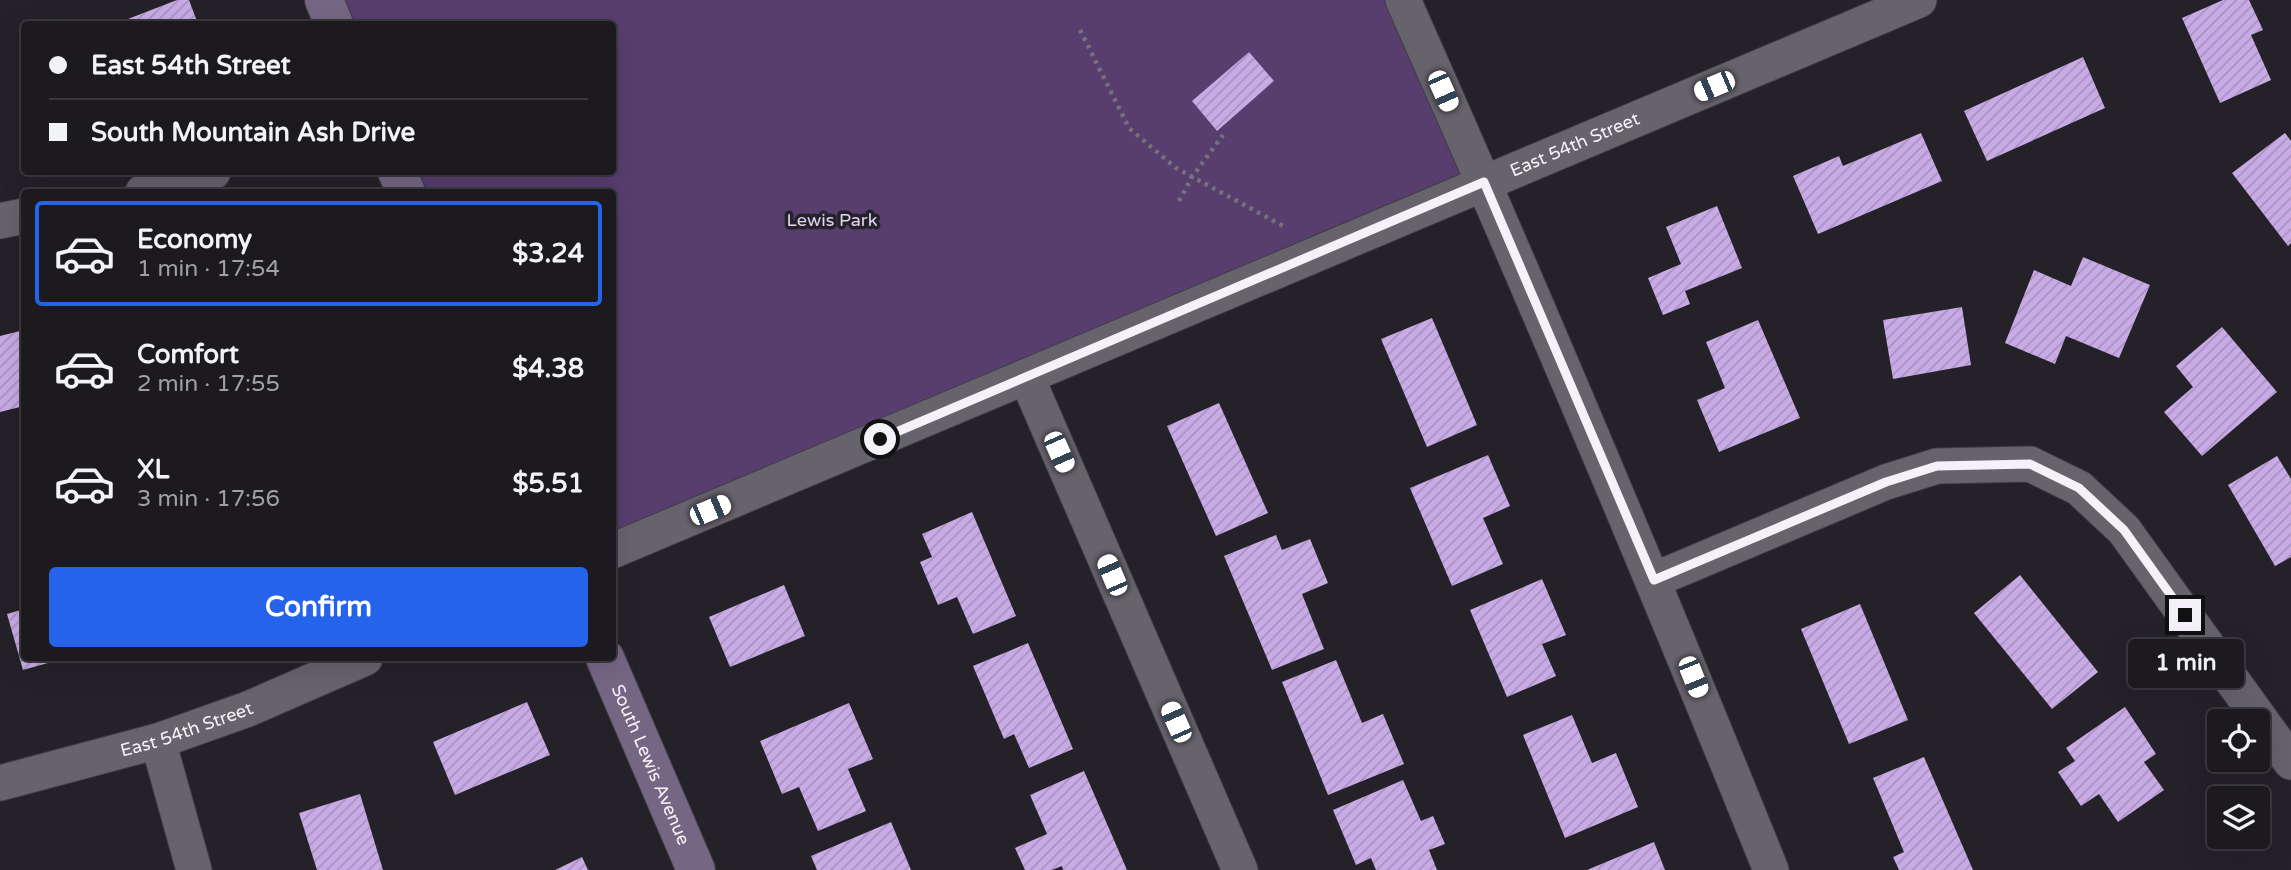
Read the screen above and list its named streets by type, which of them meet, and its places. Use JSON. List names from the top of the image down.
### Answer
{
  "streets": {
    "street": ["East 54th Street", "South Lewis Avenue"]
  },
  "parks": ["Lewis Park"],
  "page": {
    "banner": ["East 54th Street", "South Mountain Ash Drive"],
    "list": [
      {
        "name": "Economy",
        "note": "1 min · 17:54",
        "value": "$3.24"
      },
      {
        "name": "Comfort",
        "note": "2 min · 17:55",
        "value": "$4.38"
      },
      {
        "name": "XL",
        "note": "3 min · 17:56",
        "value": "$5.51"
      }
    ],
    "buttons": "Confirm",
    "bubble": "1 min"
  }
}
